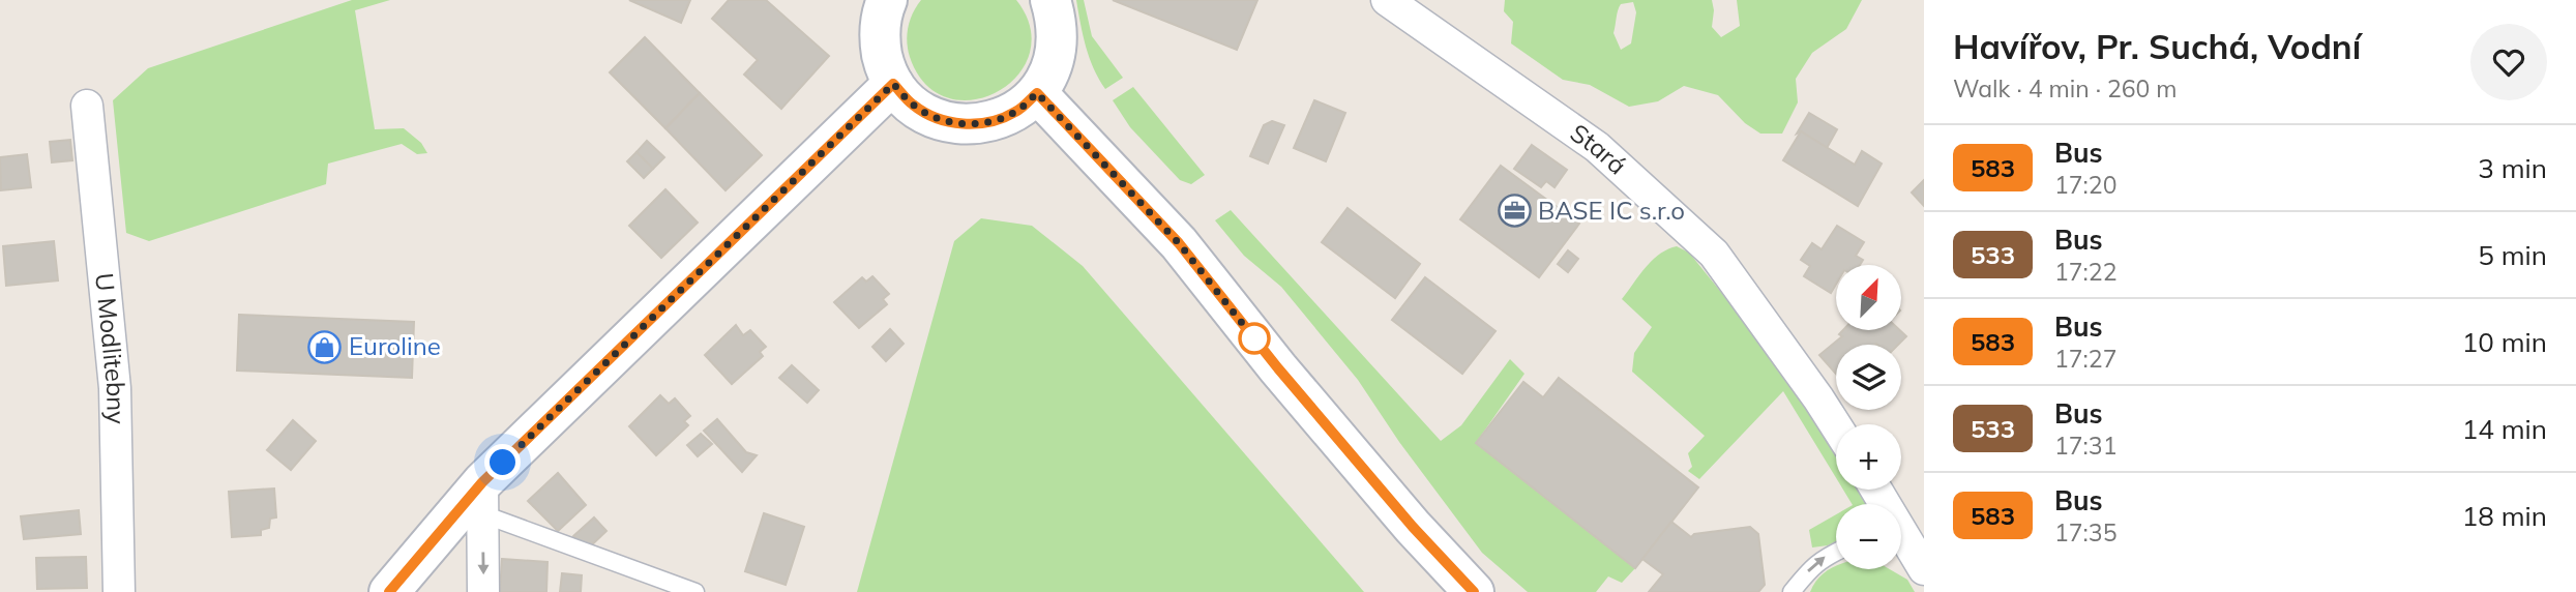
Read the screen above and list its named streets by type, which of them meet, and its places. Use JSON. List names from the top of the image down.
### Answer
{
  "streets": {
    "street": ["Stará", "U Modlitebny"]
  },
  "places": {
    "office": ["BASE IC s.r.o"],
    "shop": ["Euroline"]
  },
  "lines": ["bus line 583"],
  "north": "top right",
  "page": {
    "heading": ["Havířov, Pr. Suchá, Vodní", "Walk · 4 min · 260 m"],
    "list": [
      {
        "mark": "583",
        "name": "Bus",
        "note": "17:20",
        "value": "3 min"
      },
      {
        "mark": "533",
        "name": "Bus",
        "note": "17:22",
        "value": "5 min"
      },
      {
        "mark": "583",
        "name": "Bus",
        "note": "17:27",
        "value": "10 min"
      },
      {
        "mark": "533",
        "name": "Bus",
        "note": "17:31",
        "value": "14 min"
      },
      {
        "mark": "583",
        "name": "Bus",
        "note": "17:35",
        "value": "18 min"
      }
    ],
    "map_buttons": ["+", "−"]
  }
}
